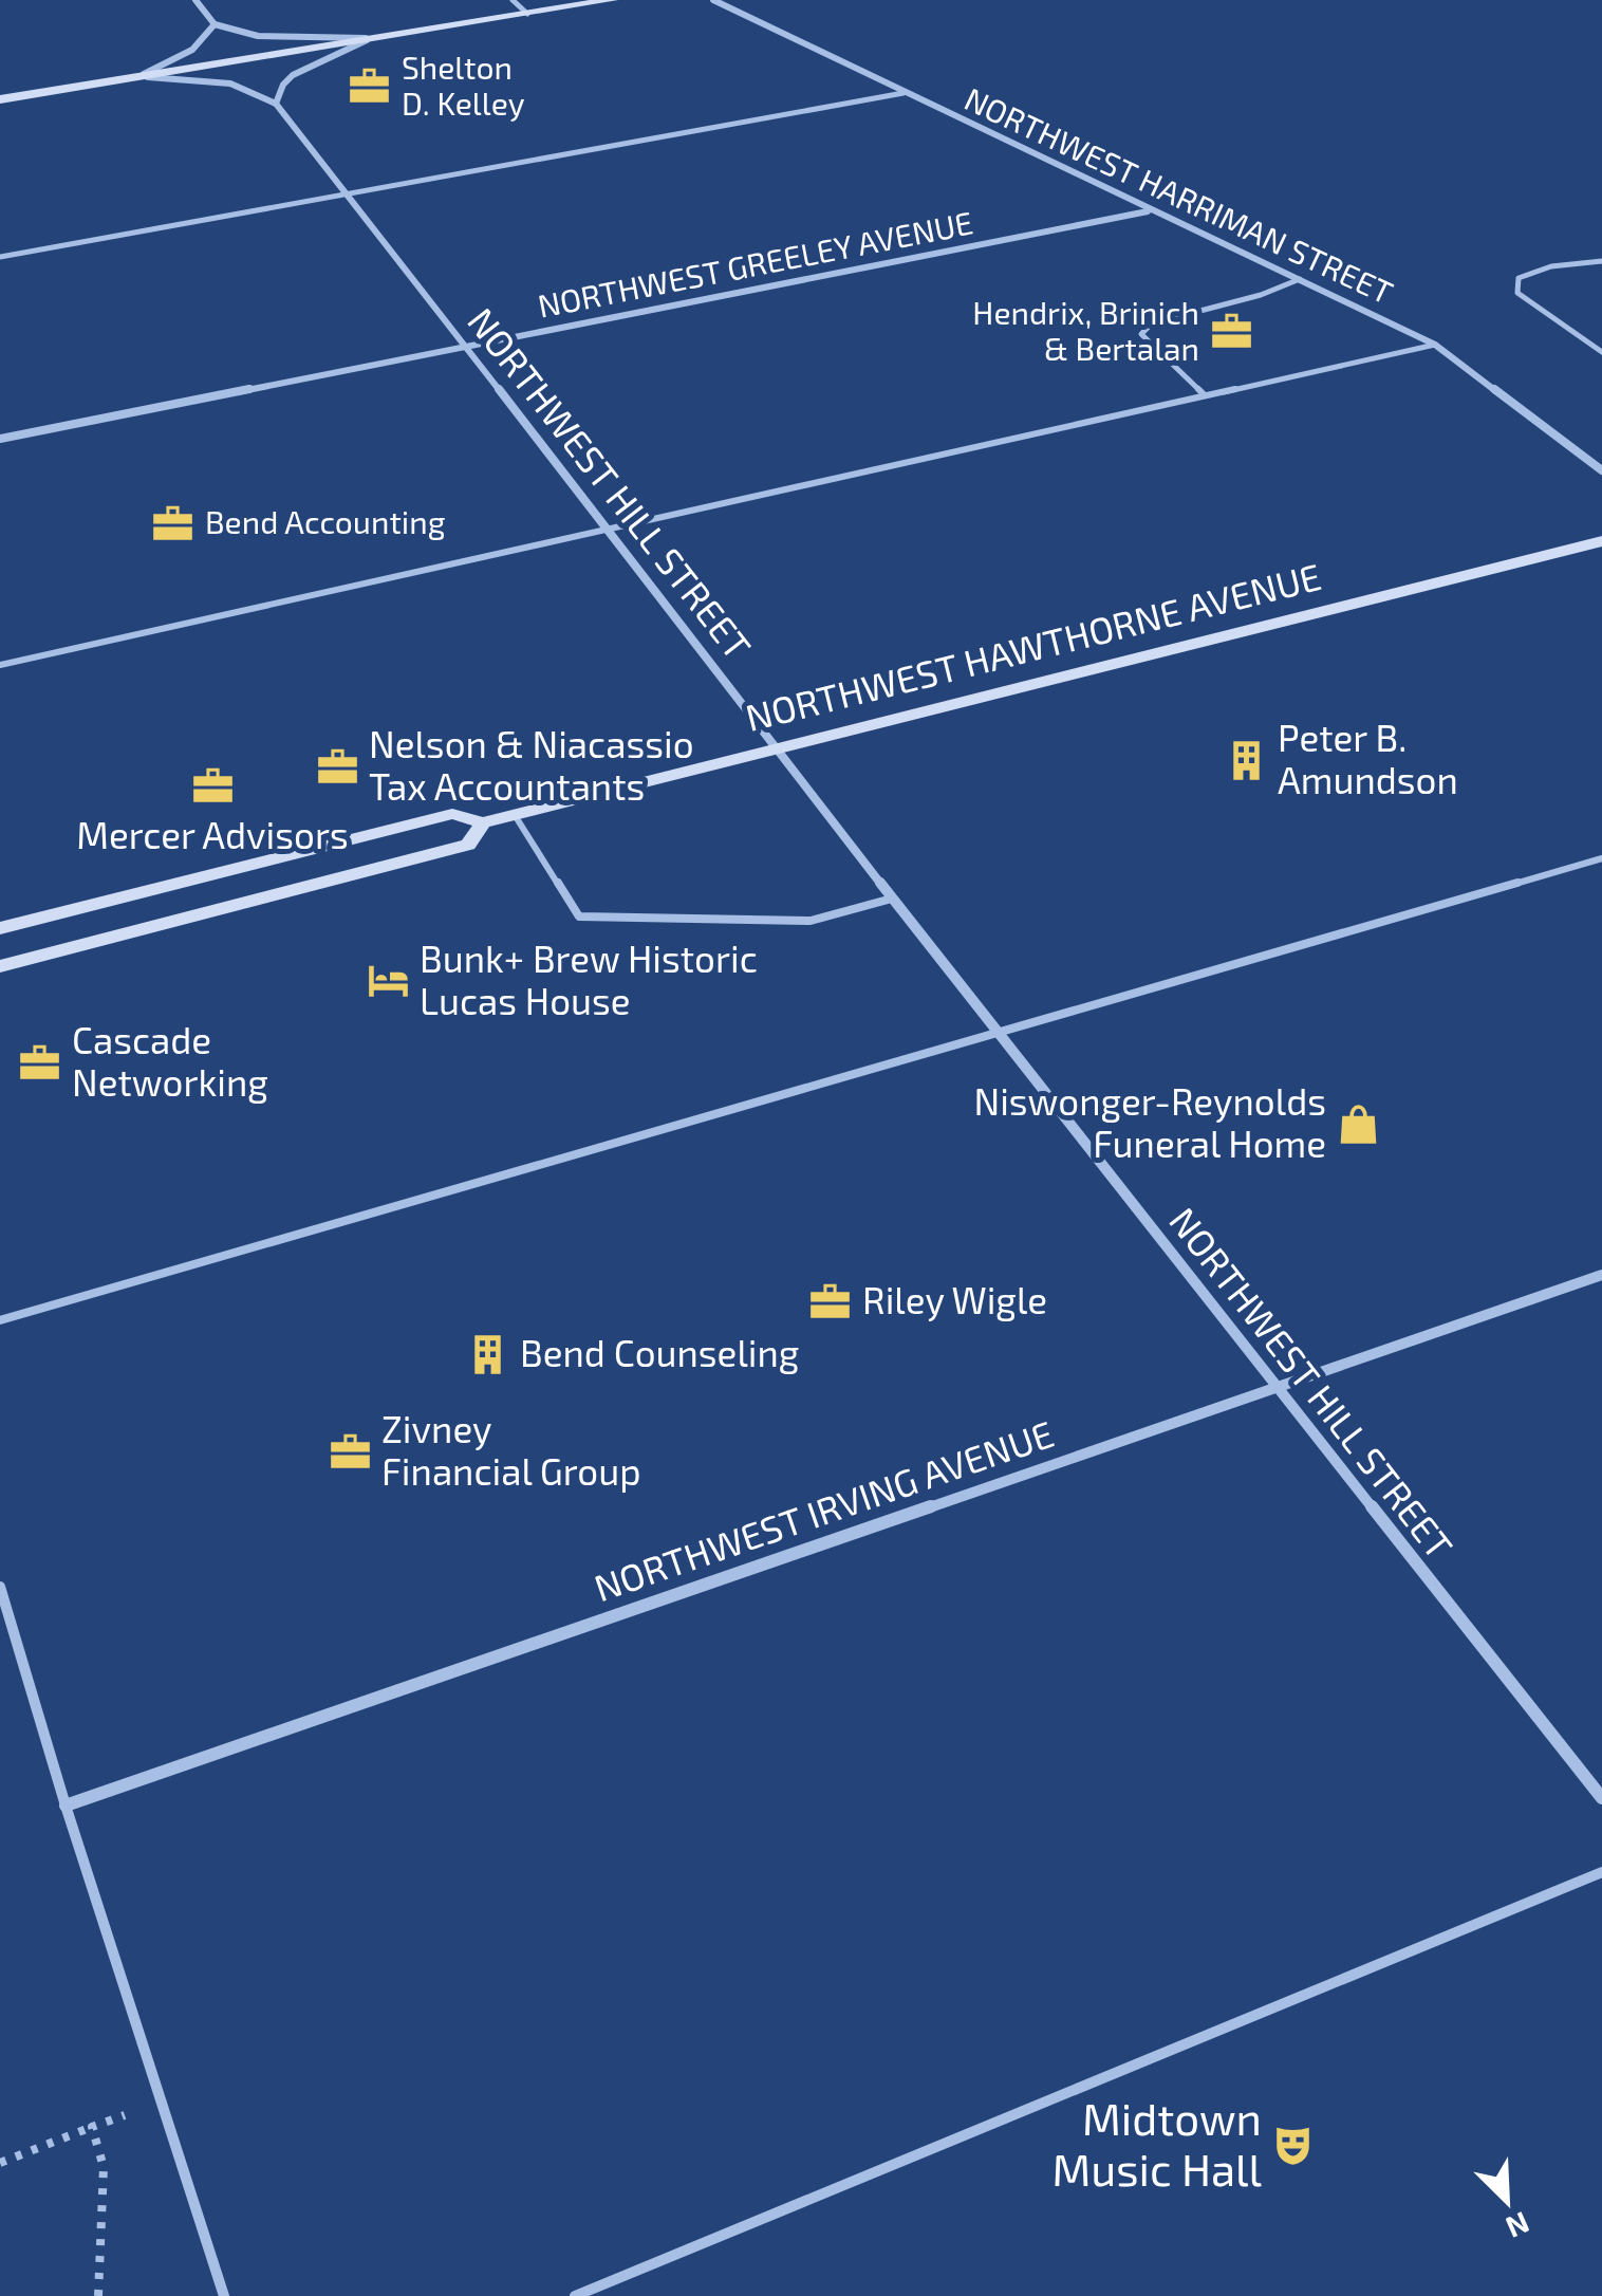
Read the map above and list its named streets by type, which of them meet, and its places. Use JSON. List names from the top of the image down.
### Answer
{
  "streets": {
    "street": [
      "NORTHWEST HARRIMAN STREET",
      "NORTHWEST GREELEY AVENUE",
      "NORTHWEST HILL STREET",
      "NORTHWEST HAWTHORNE AVENUE",
      "NORTHWEST IRVING AVENUE"
    ]
  },
  "crossings": [
    ["NORTHWEST HARRIMAN STREET", "NORTHWEST GREELEY AVENUE"],
    ["NORTHWEST GREELEY AVENUE", "NORTHWEST HILL STREET"],
    ["NORTHWEST HILL STREET", "NORTHWEST HAWTHORNE AVENUE"],
    ["NORTHWEST HILL STREET", "NORTHWEST IRVING AVENUE"]
  ],
  "places": {
    "office": [
      "Shelton D. Kelley",
      "Hendrix, Brinich & Bertalan",
      "Bend Accounting",
      "Nelson & Niacassio Tax Accountants",
      "Mercer Advisors",
      "Cascade Networking",
      "Riley Wigle",
      "Zivney Financial Group"
    ],
    "building": ["Peter B. Amundson", "Bend Counseling"],
    "hotel": ["Bunk+ Brew Historic Lucas House"],
    "shop": ["Niswonger-Reynolds Funeral Home"],
    "theatre": ["Midtown Music Hall"]
  },
  "north": "bottom right"
}
